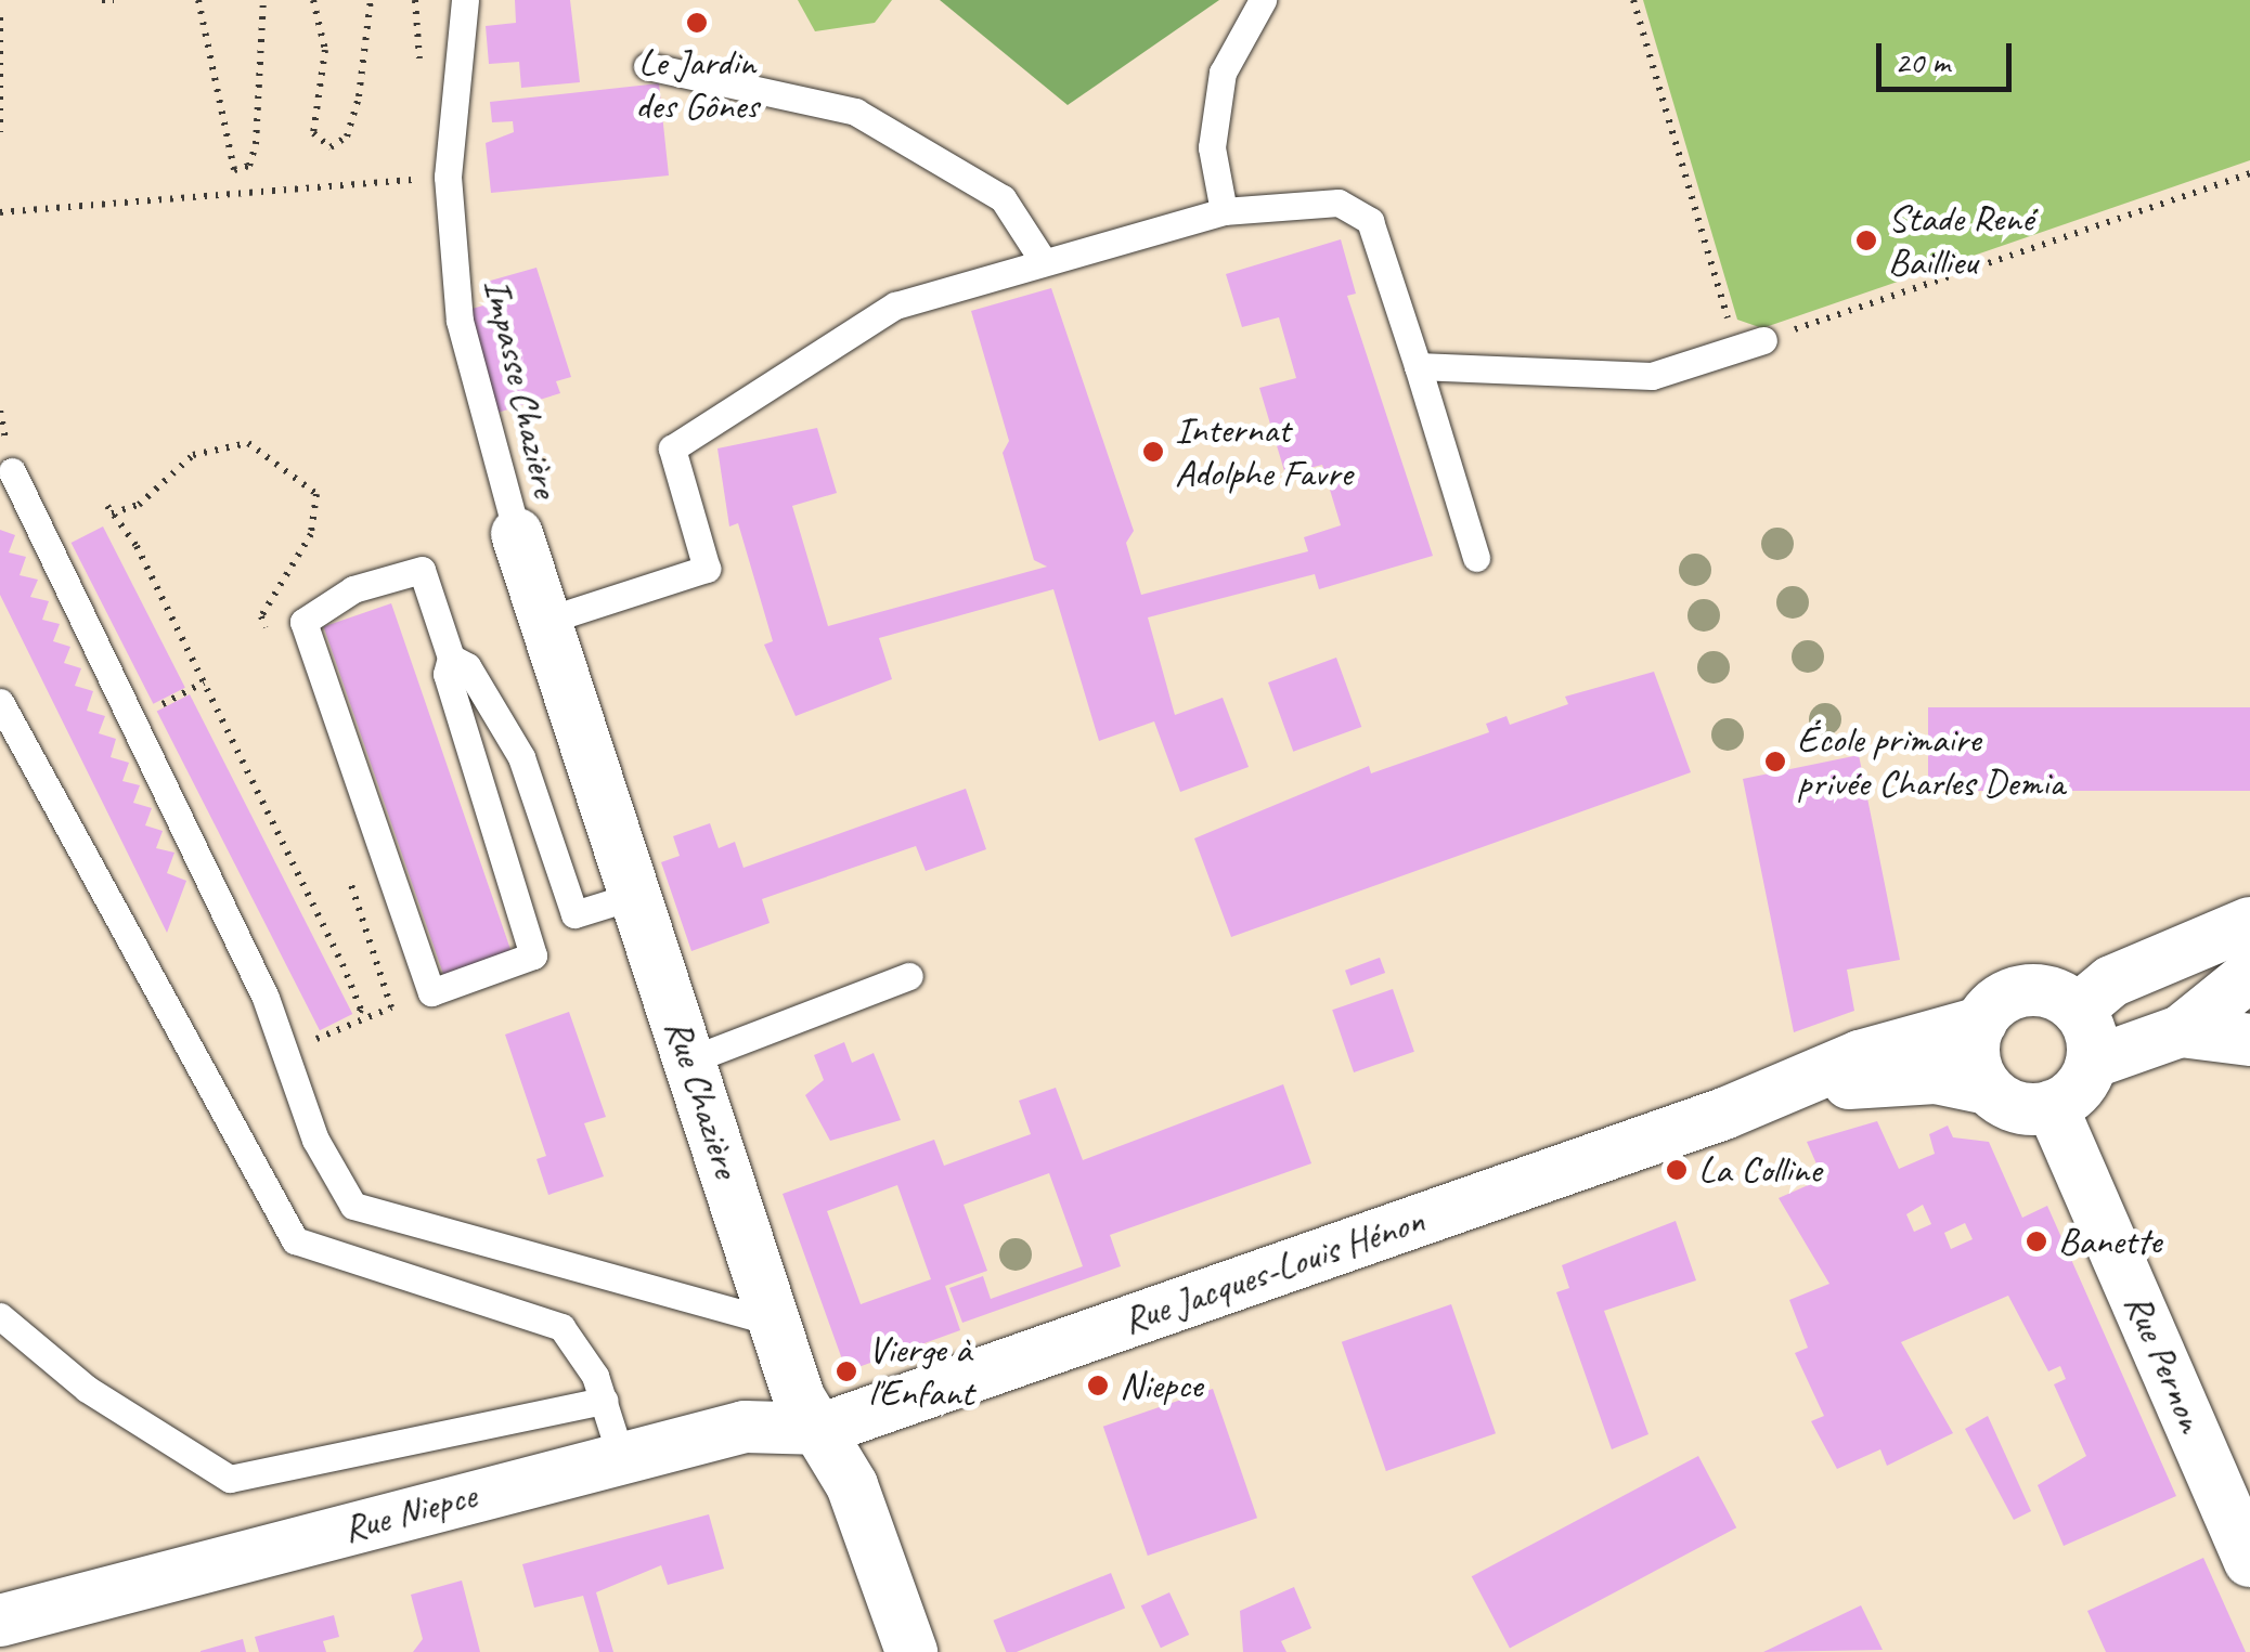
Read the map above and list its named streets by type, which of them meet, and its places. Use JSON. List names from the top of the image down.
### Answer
{
  "streets": {
    "street": [
      "Rue Chazière",
      "Rue Jacques-Louis Hénon",
      "Rue Pernon",
      "Rue Niepce"
    ],
    "lane": ["Impasse Chazière"]
  },
  "crossings": [
    ["Impasse Chazière", "Rue Chazière"],
    ["Rue Chazière", "Rue Jacques-Louis Hénon"],
    ["Rue Chazière", "Rue Niepce"],
    ["Rue Jacques-Louis Hénon", "Rue Pernon"],
    ["Rue Jacques-Louis Hénon", "Rue Niepce"]
  ],
  "places": [
    "Le Jardin des Gônes",
    "Stade René Baillieu",
    "Internat Adolphe Favre",
    "École primaire privée Charles Demia",
    "La Colline",
    "Banette",
    "Vierge à l'Enfant",
    "Niepce"
  ],
  "scale_bar": "20 m"
}
